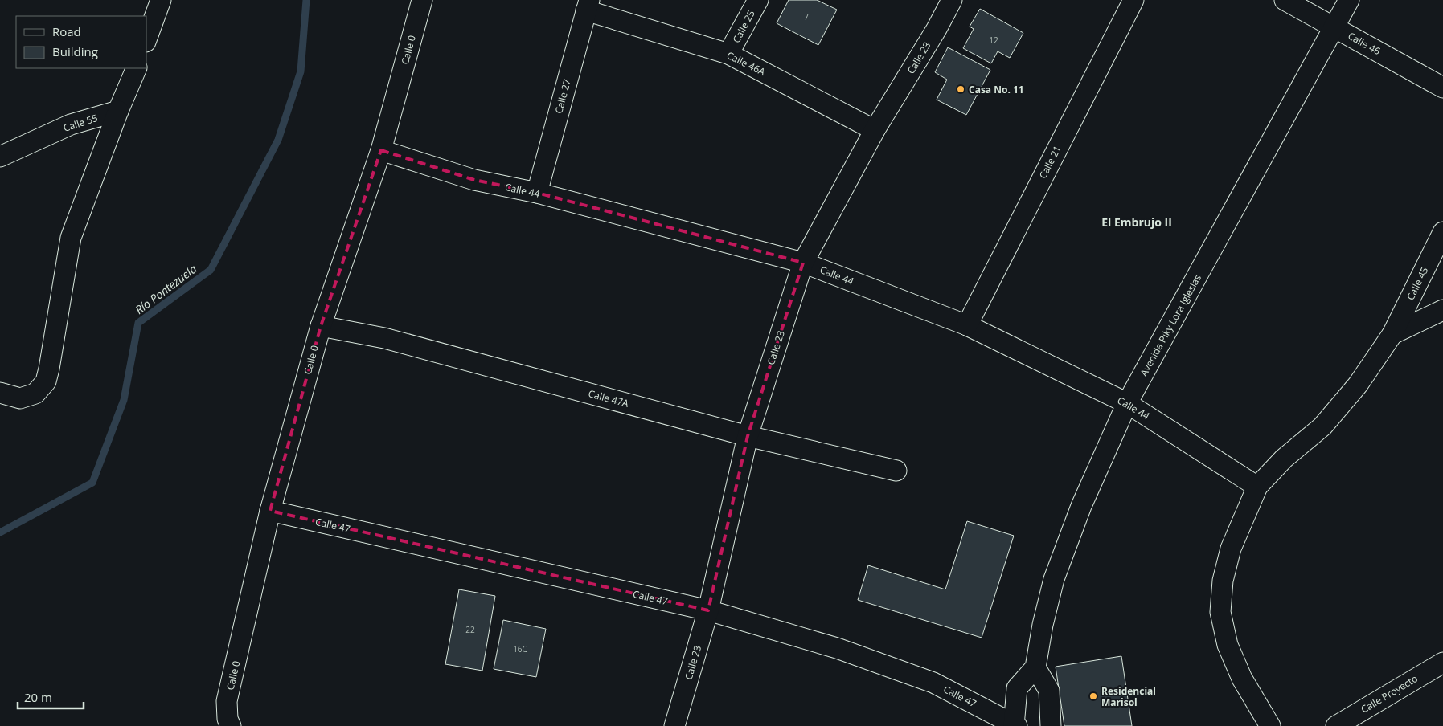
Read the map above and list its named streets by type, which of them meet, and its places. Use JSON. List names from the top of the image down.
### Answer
{
  "streets": {
    "street": [
      "Calle 25",
      "Calle 46",
      "Calle 0",
      "Calle 23",
      "Calle 46A",
      "Calle 27",
      "Calle 55",
      "Calle 21",
      "Calle 44",
      "Calle 45",
      "Avenida Piky Lora Iglesias",
      "Calle 47A",
      "Calle 47",
      "Calle Proyecto"
    ]
  },
  "crossings": [
    ["Calle 25", "Calle 46A"],
    ["Calle 46", "Avenida Piky Lora Iglesias"],
    ["Calle 0", "Calle 44"],
    ["Calle 0", "Calle 47A"],
    ["Calle 0", "Calle 47"],
    ["Calle 23", "Calle 46A"],
    ["Calle 23", "Calle 44"],
    ["Calle 23", "Calle 47A"],
    ["Calle 23", "Calle 47"],
    ["Calle 46A", "Calle 27"],
    ["Calle 27", "Calle 44"],
    ["Calle 21", "Calle 44"],
    ["Calle 44", "Avenida Piky Lora Iglesias"]
  ],
  "districts": ["El Embrujo II"],
  "water": ["Río Pontezuela"],
  "places": ["Casa No. 11", "Residencial Marisol"],
  "house_numbers": [
    "7",
    "12",
    "22",
    "16C"
  ],
  "legend": ["Road", "Building"],
  "scale_bar": "20 m"
}
